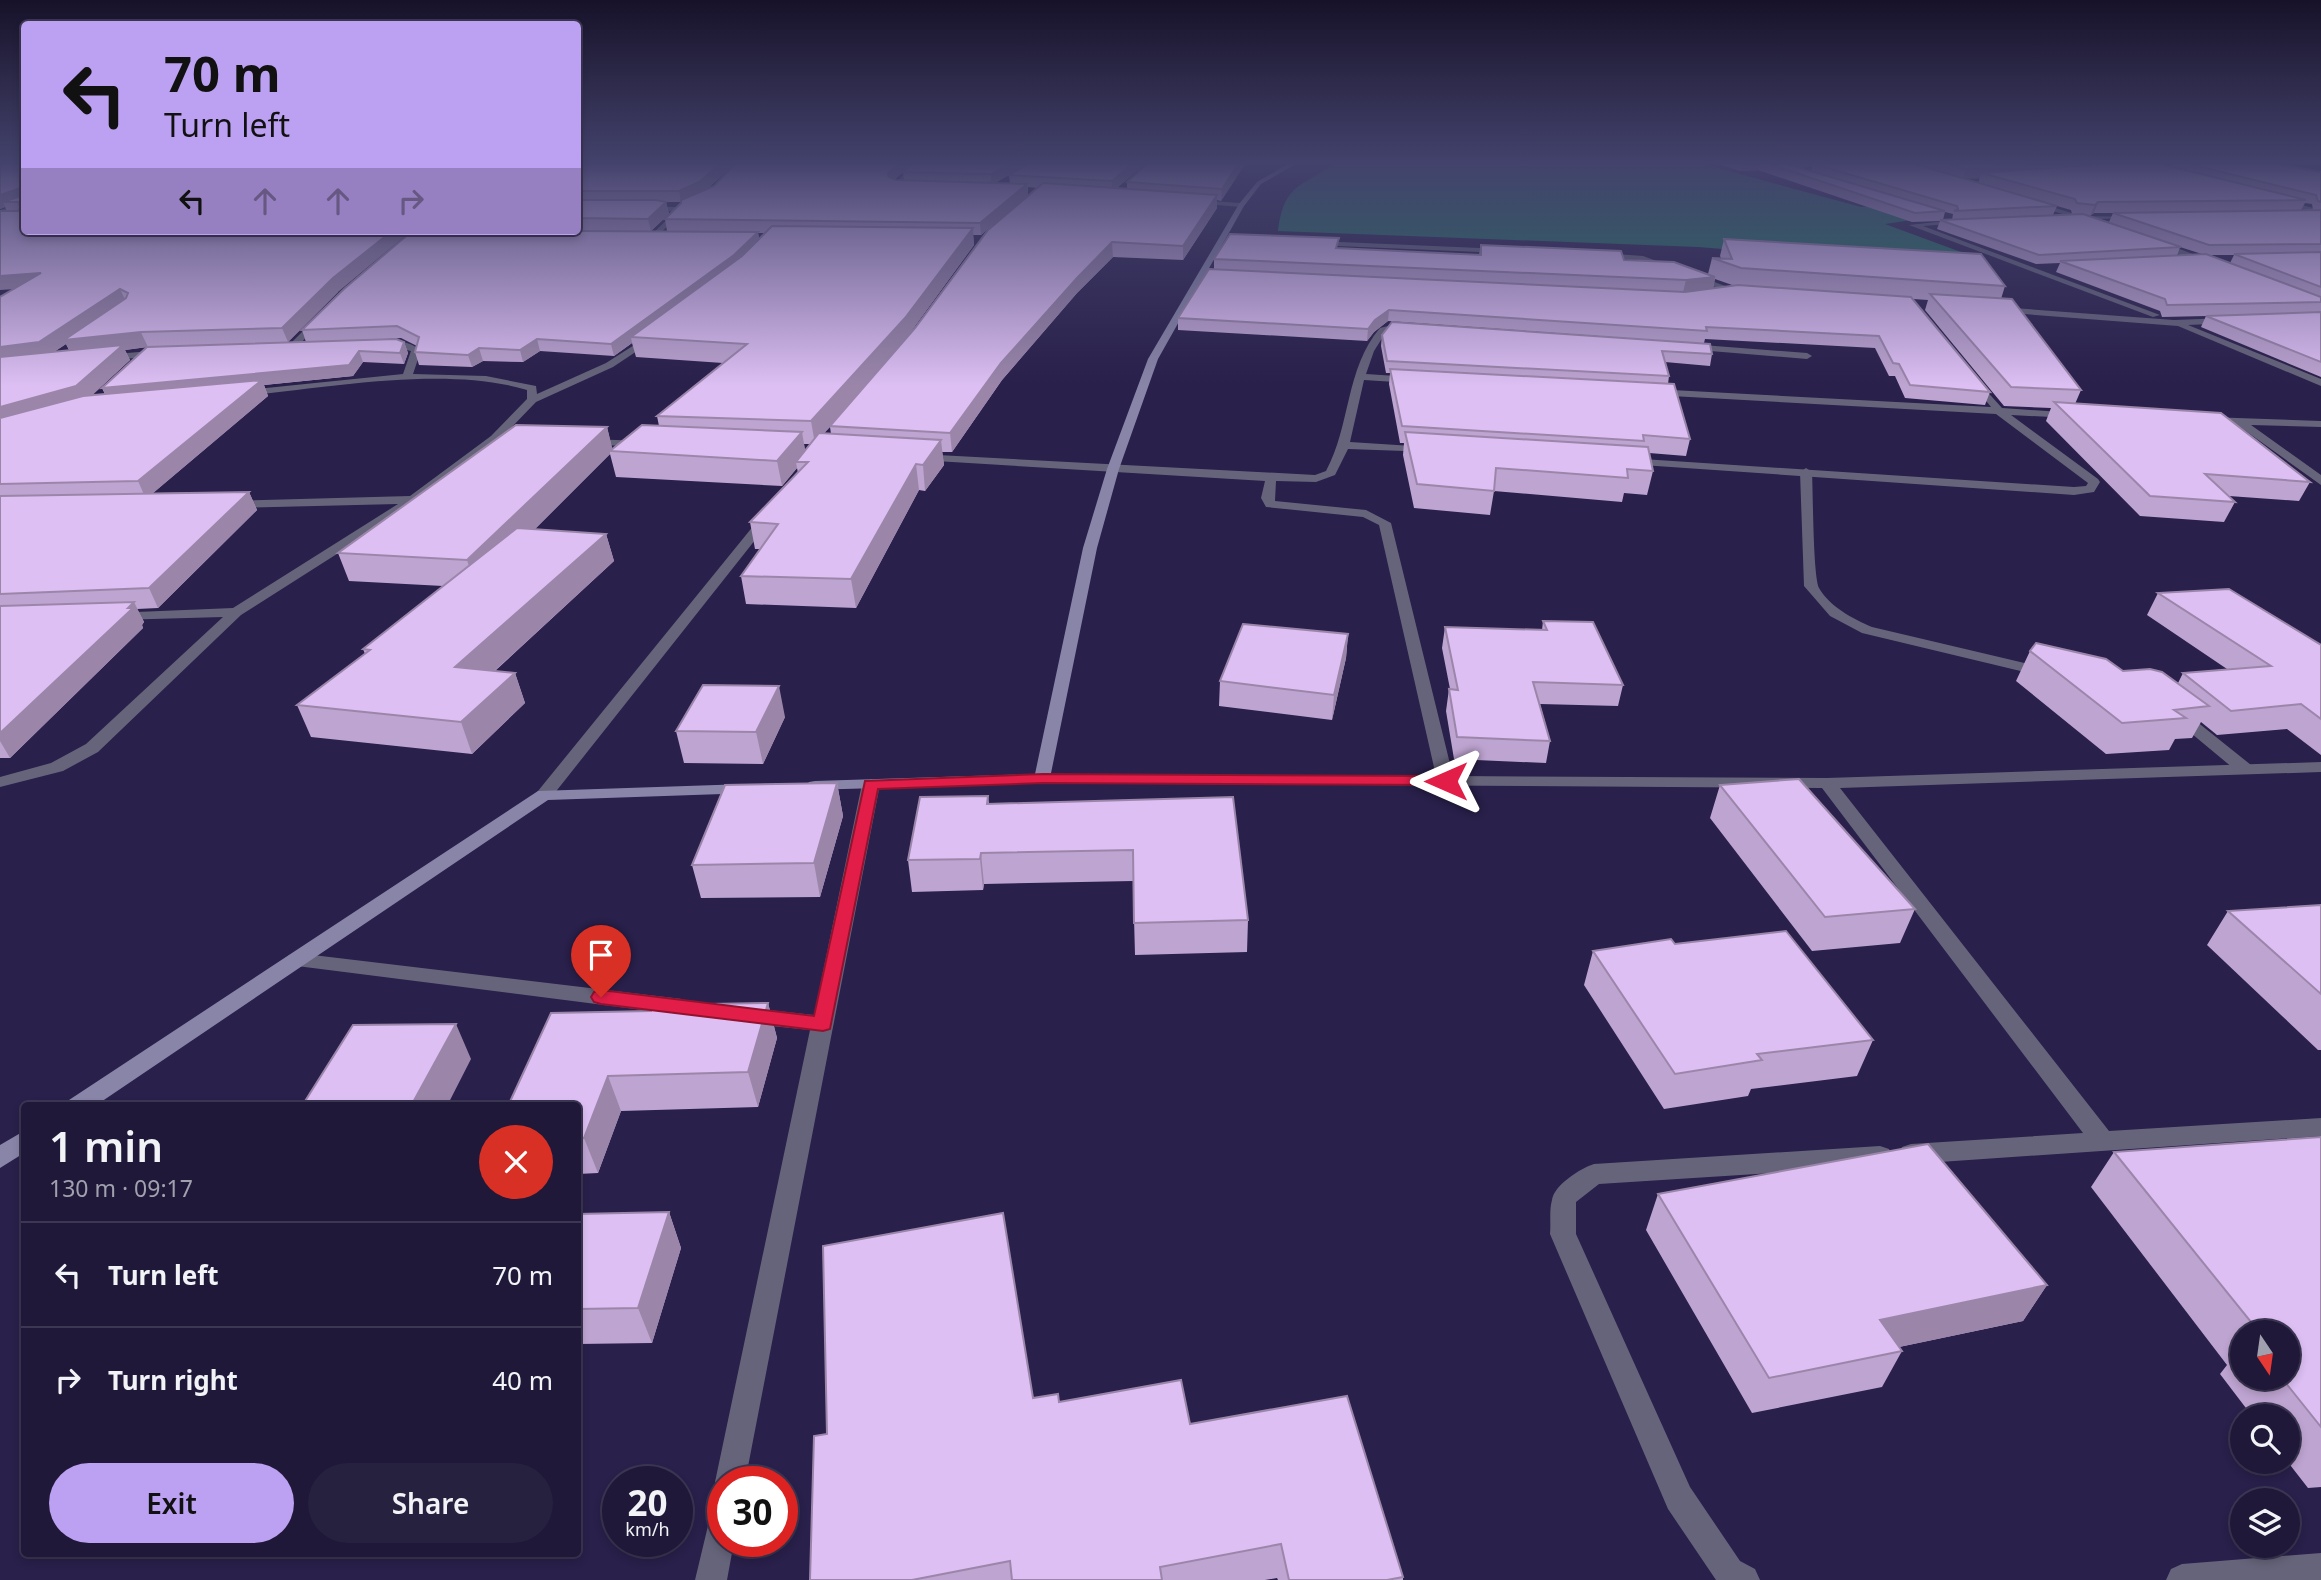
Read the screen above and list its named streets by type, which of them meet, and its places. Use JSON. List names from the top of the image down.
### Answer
{
  "north": "bottom",
  "page": {
    "turn": ["70 m", "Turn left"],
    "heading": ["1 min", "130 m · 09:17"],
    "list": [
      {
        "name": "Turn left",
        "value": "70 m"
      },
      {
        "name": "Turn right",
        "value": "40 m"
      }
    ],
    "buttons": ["Exit", "Share"],
    "speed": "20 km/h",
    "limit": "30"
  }
}
